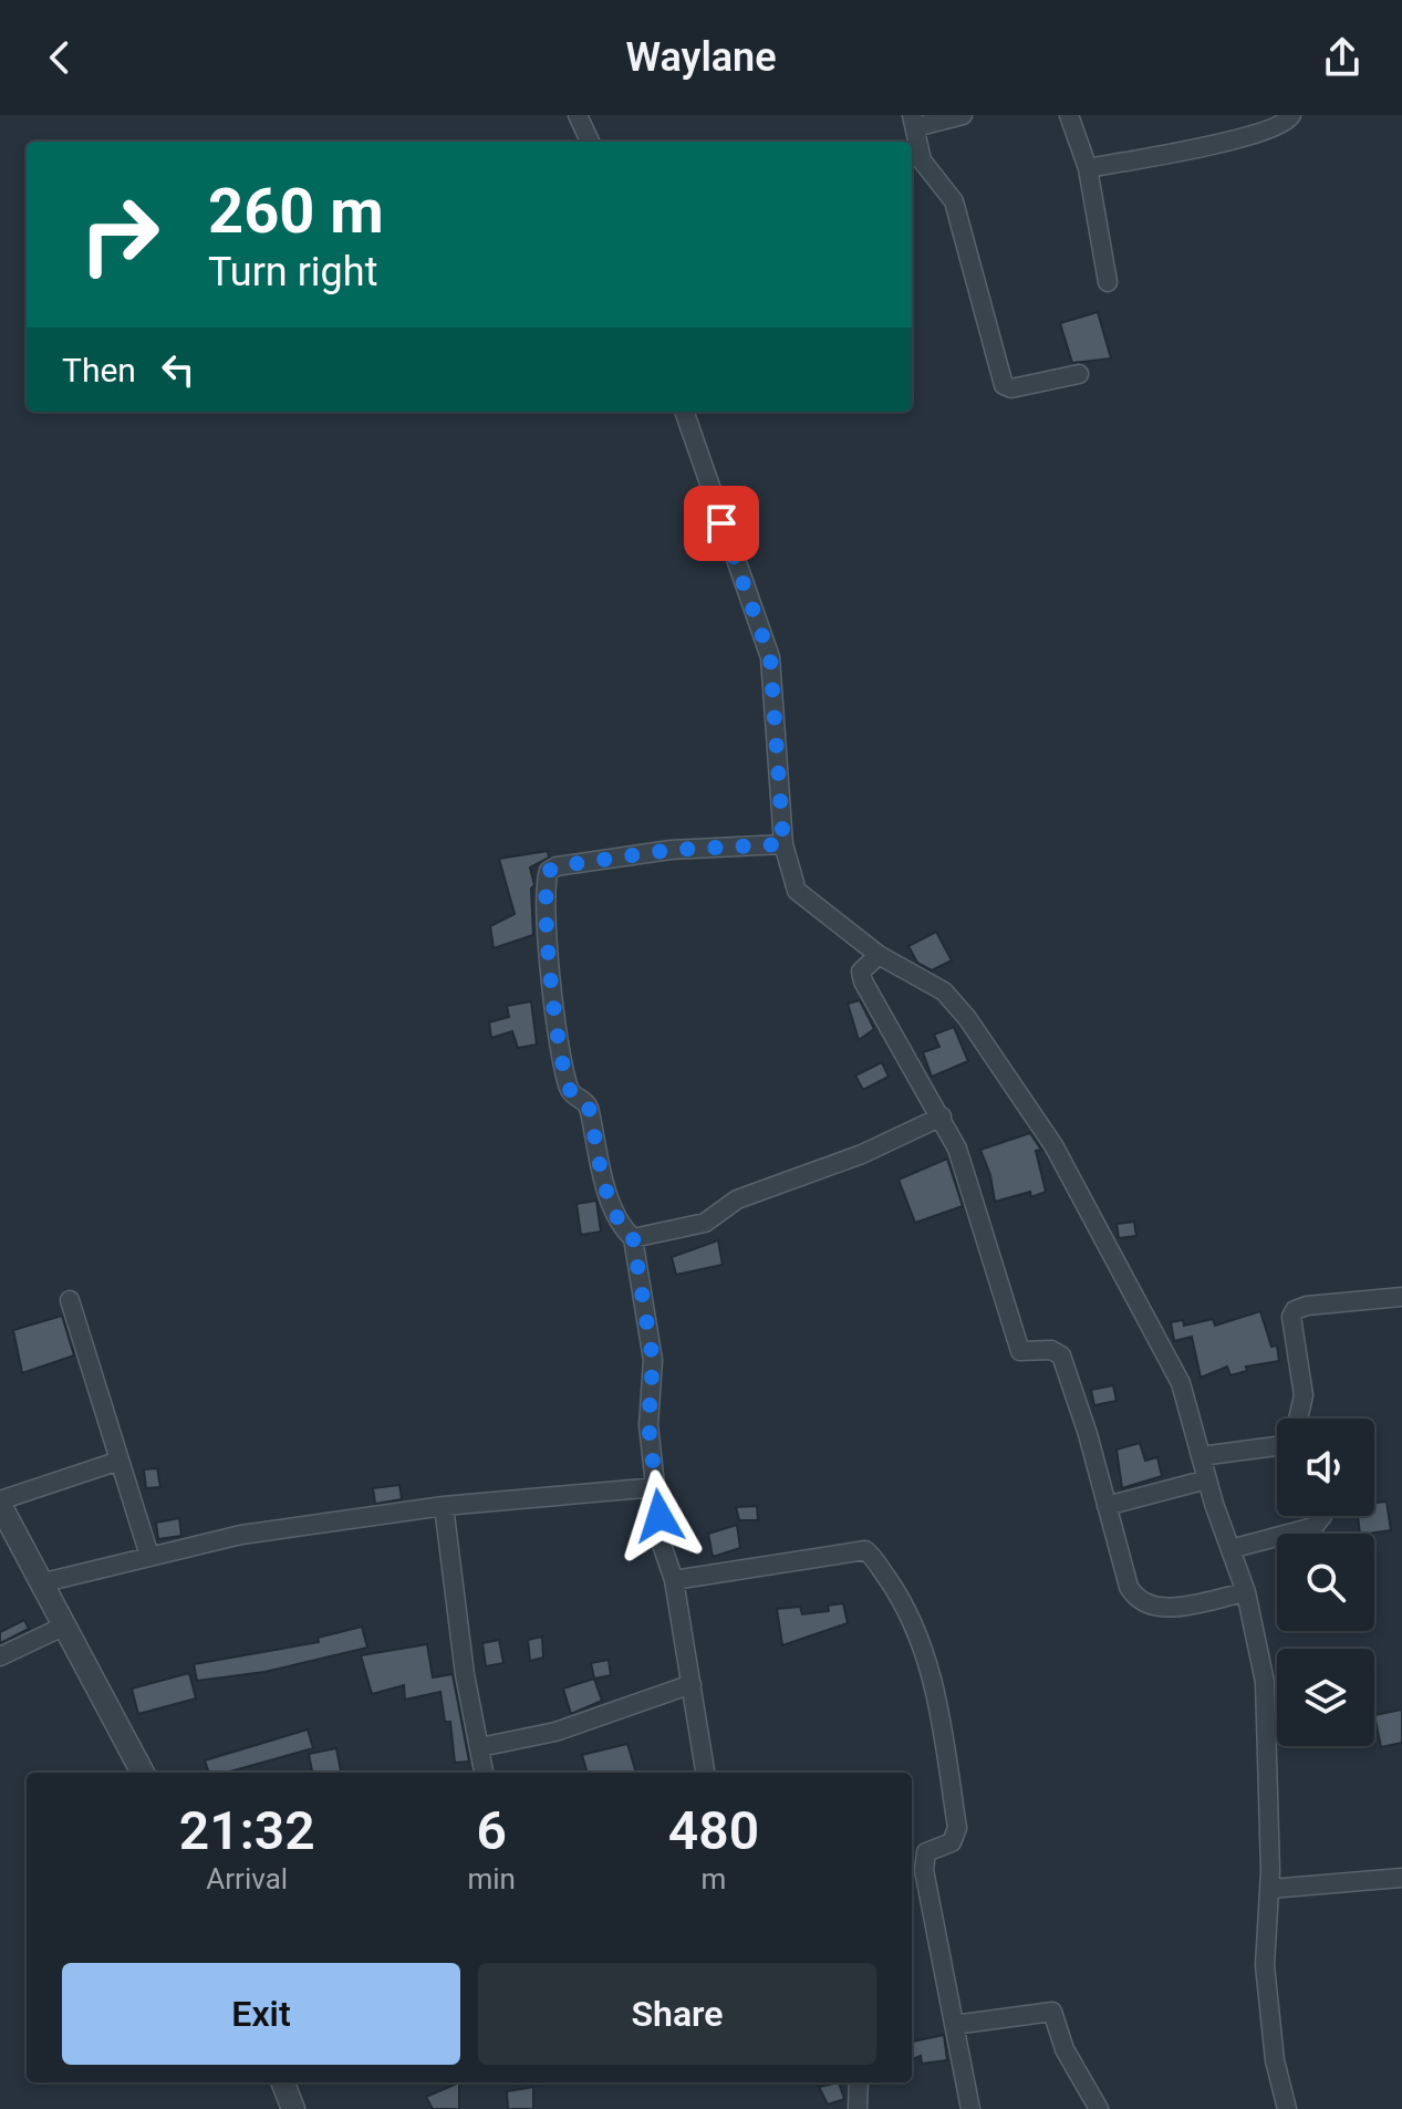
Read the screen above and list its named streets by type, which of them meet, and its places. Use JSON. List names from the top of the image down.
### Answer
{
  "page": {
    "header": "Waylane",
    "turn": ["260 m", "Turn right"],
    "then": "Then",
    "eta": [
      "21:32",
      "Arrival",
      "6",
      "min",
      "480",
      "m"
    ],
    "buttons": ["Exit", "Share"]
  }
}
